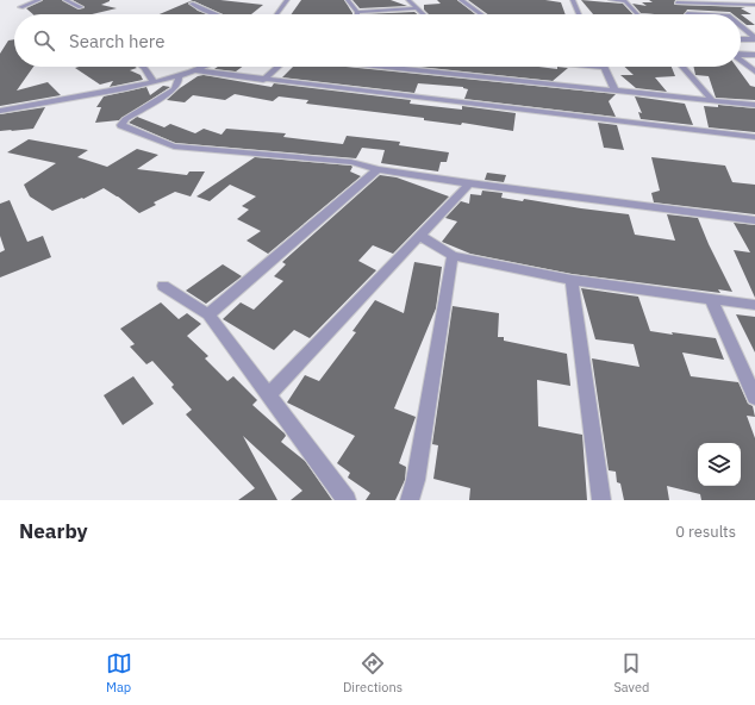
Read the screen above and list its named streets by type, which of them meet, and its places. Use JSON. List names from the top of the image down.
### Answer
{
  "page": {
    "search": "Search here",
    "heading": ["Nearby", "0 results"],
    "nav": ["Map", "Directions", "Saved"]
  }
}
